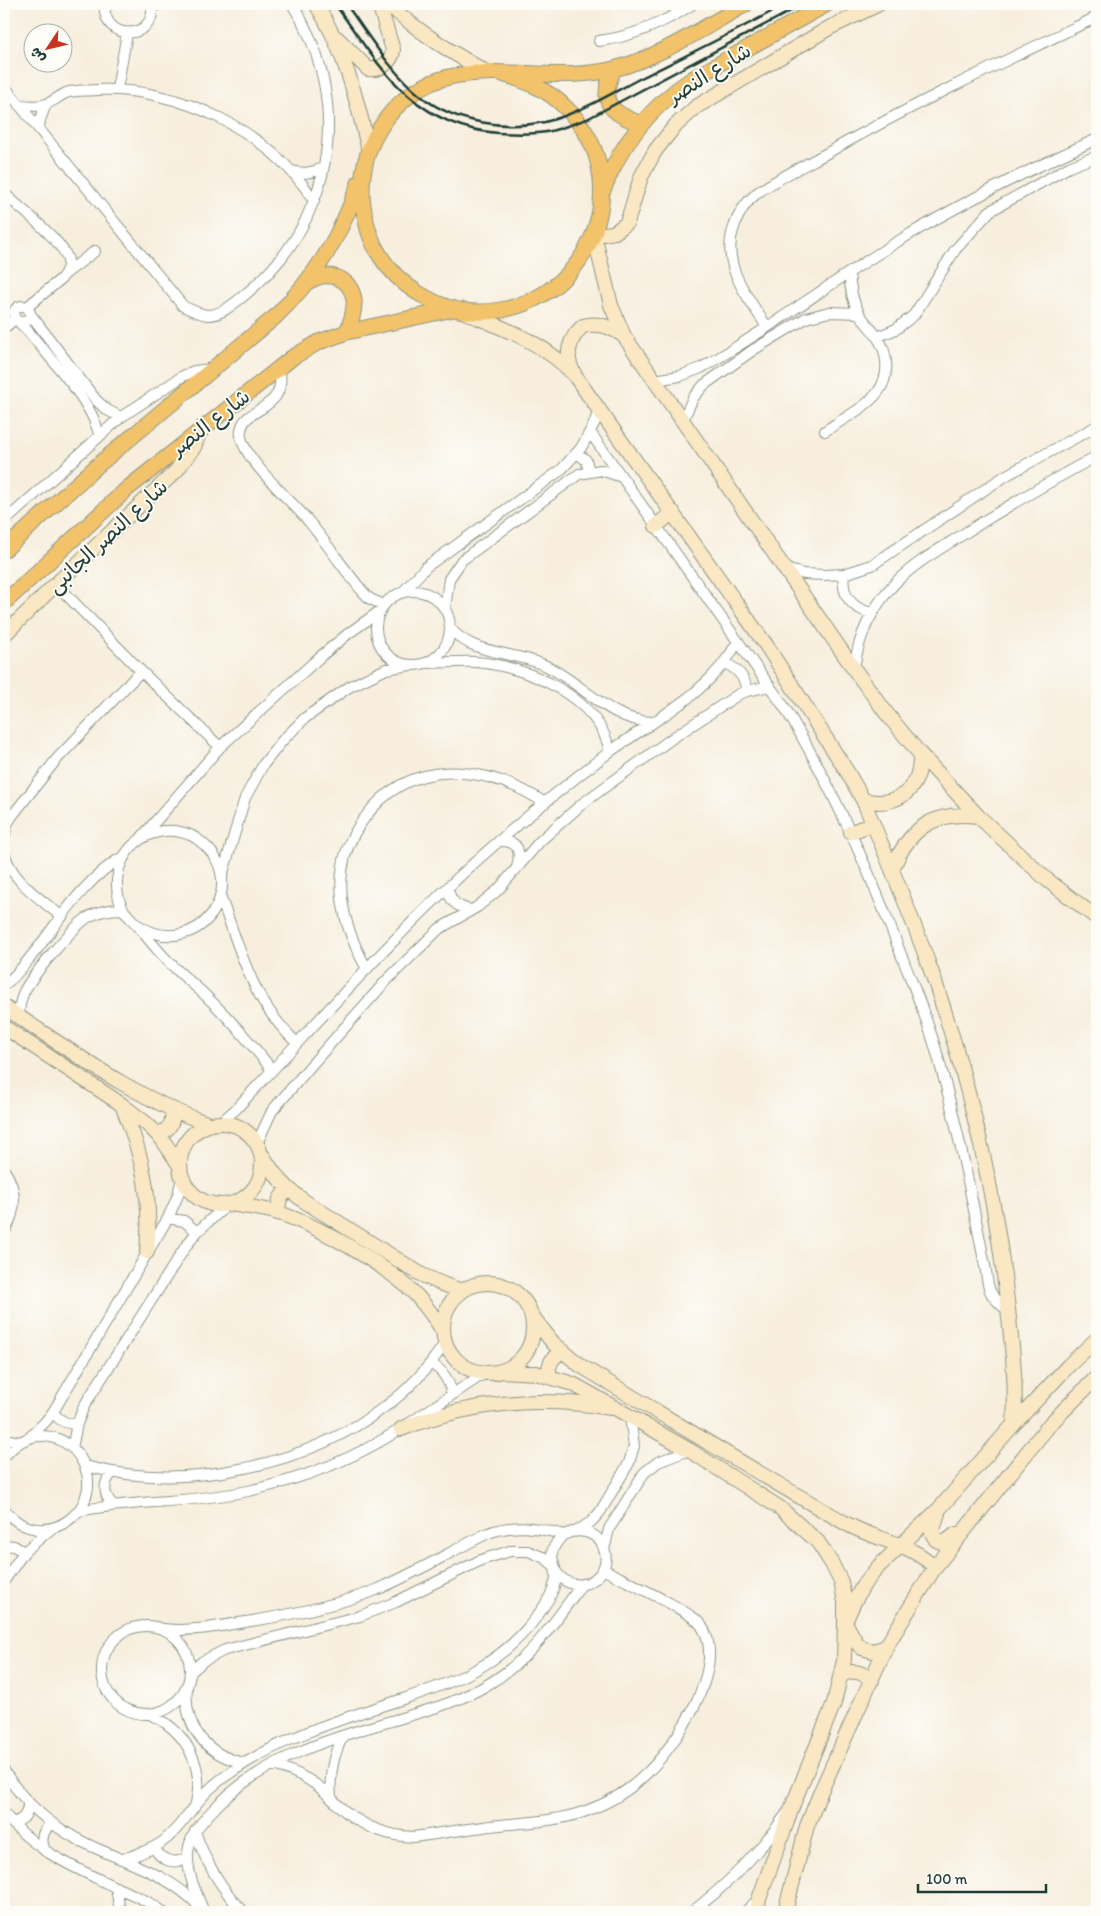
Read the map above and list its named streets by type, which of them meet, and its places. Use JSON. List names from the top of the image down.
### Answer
{
  "streets": {
    "main road": ["شارع النصر"],
    "street": ["شارع النصر الجانبى"]
  },
  "crossings": [
    ["شارع النصر", "شارع النصر الجانبى"]
  ],
  "scale_bar": "100 m",
  "north": "bottom left"
}
